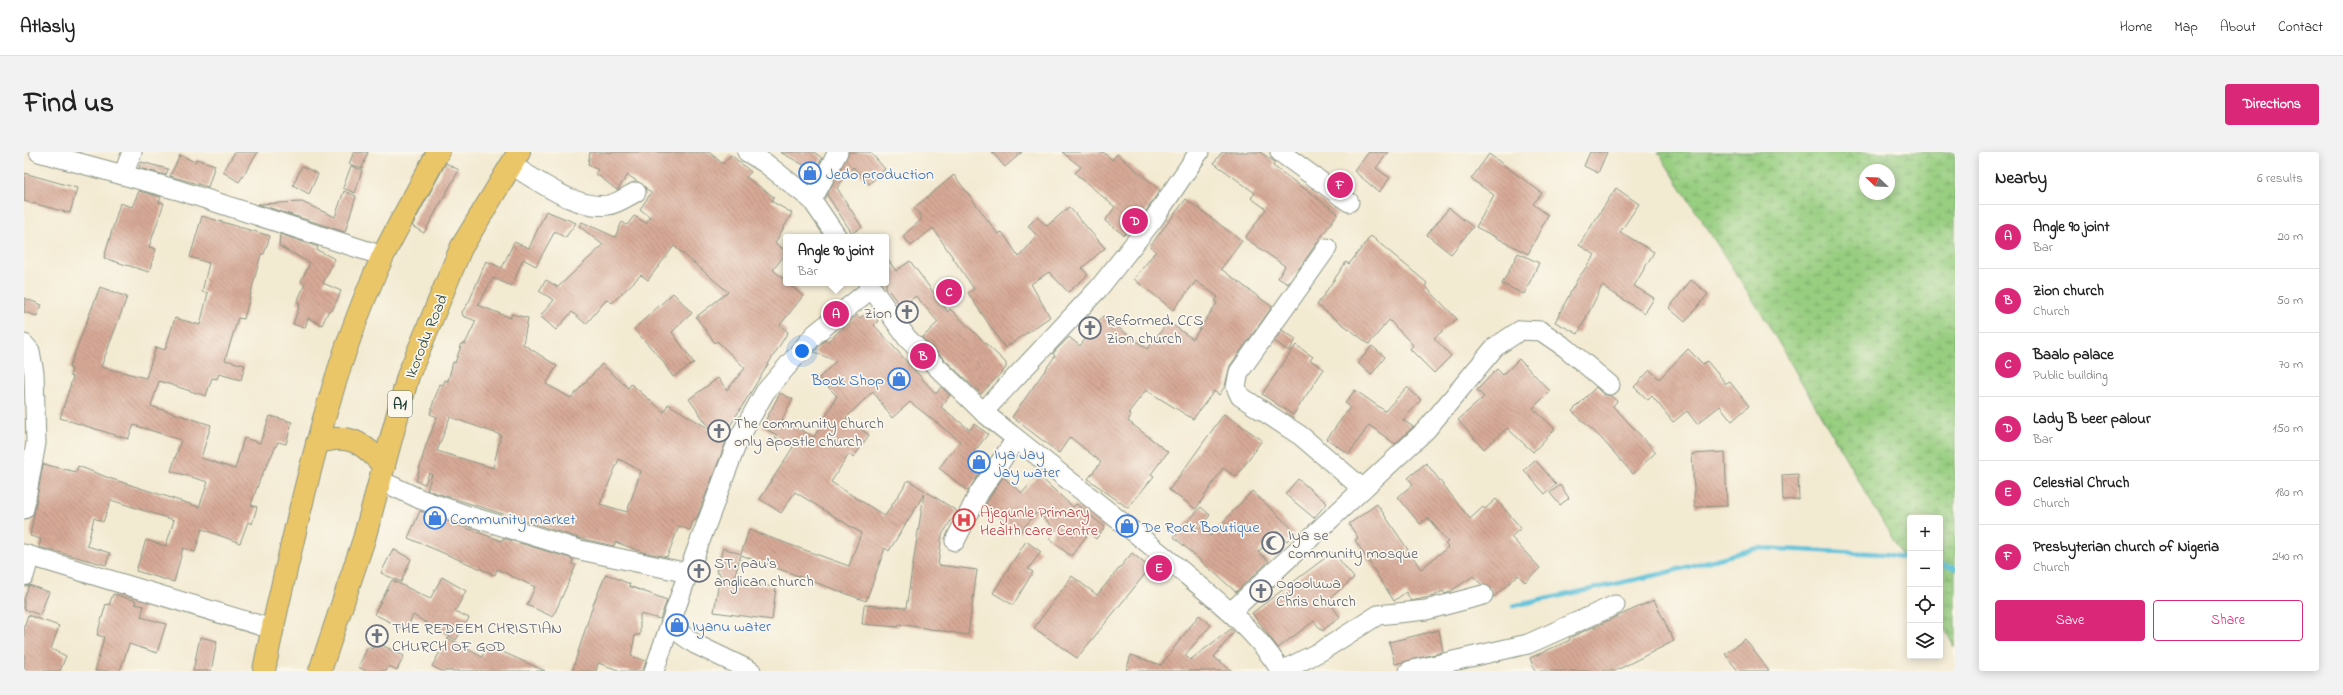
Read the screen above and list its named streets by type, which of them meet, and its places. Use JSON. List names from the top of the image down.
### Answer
{
  "streets": {
    "highway": ["Ikorodu Road", "A1"]
  },
  "places": {
    "shop": [
      "Jedo production",
      "Book Shop",
      "Iya Jay Jay water",
      "Community market",
      "De Rock Boutique",
      "Iyanu water"
    ],
    "church": [
      "Zion",
      "Reformed. C(S Zion church",
      "The community church only apostle church",
      "ST. pau's anglican church",
      "Ogooluwa Chris church",
      "THE REDEEM CHRISTIAN CHURCH OF GOD"
    ],
    "hospital": ["Ajegunle Primary Health care Centre"],
    "mosque": ["Iya se community mosque"]
  },
  "north": "top left",
  "page": {
    "header": "Atlasly",
    "nav": [
      "Home",
      "Map",
      "About",
      "Contact"
    ],
    "title": "Find us",
    "buttons": [
      "Directions",
      ["Save", "Share"]
    ],
    "heading": ["Nearby", "6 results"],
    "pins": [
      "F",
      "D",
      "C",
      "A",
      "B",
      "E"
    ],
    "list": [
      {
        "mark": "A",
        "name": "Angle 90 joint",
        "note": "Bar",
        "value": "20 m"
      },
      {
        "mark": "B",
        "name": "Zion church",
        "note": "Church",
        "value": "50 m"
      },
      {
        "mark": "C",
        "name": "Baalo palace",
        "note": "Public building",
        "value": "70 m"
      },
      {
        "mark": "D",
        "name": "Lady B beer palour",
        "note": "Bar",
        "value": "150 m"
      },
      {
        "mark": "E",
        "name": "Celestial Chruch",
        "note": "Church",
        "value": "180 m"
      },
      {
        "mark": "F",
        "name": "Presbyterian church of Nigeria",
        "note": "Church",
        "value": "240 m"
      }
    ],
    "popup": ["Angle 90 joint", "Bar"],
    "map_buttons": ["+", "−"]
  }
}
